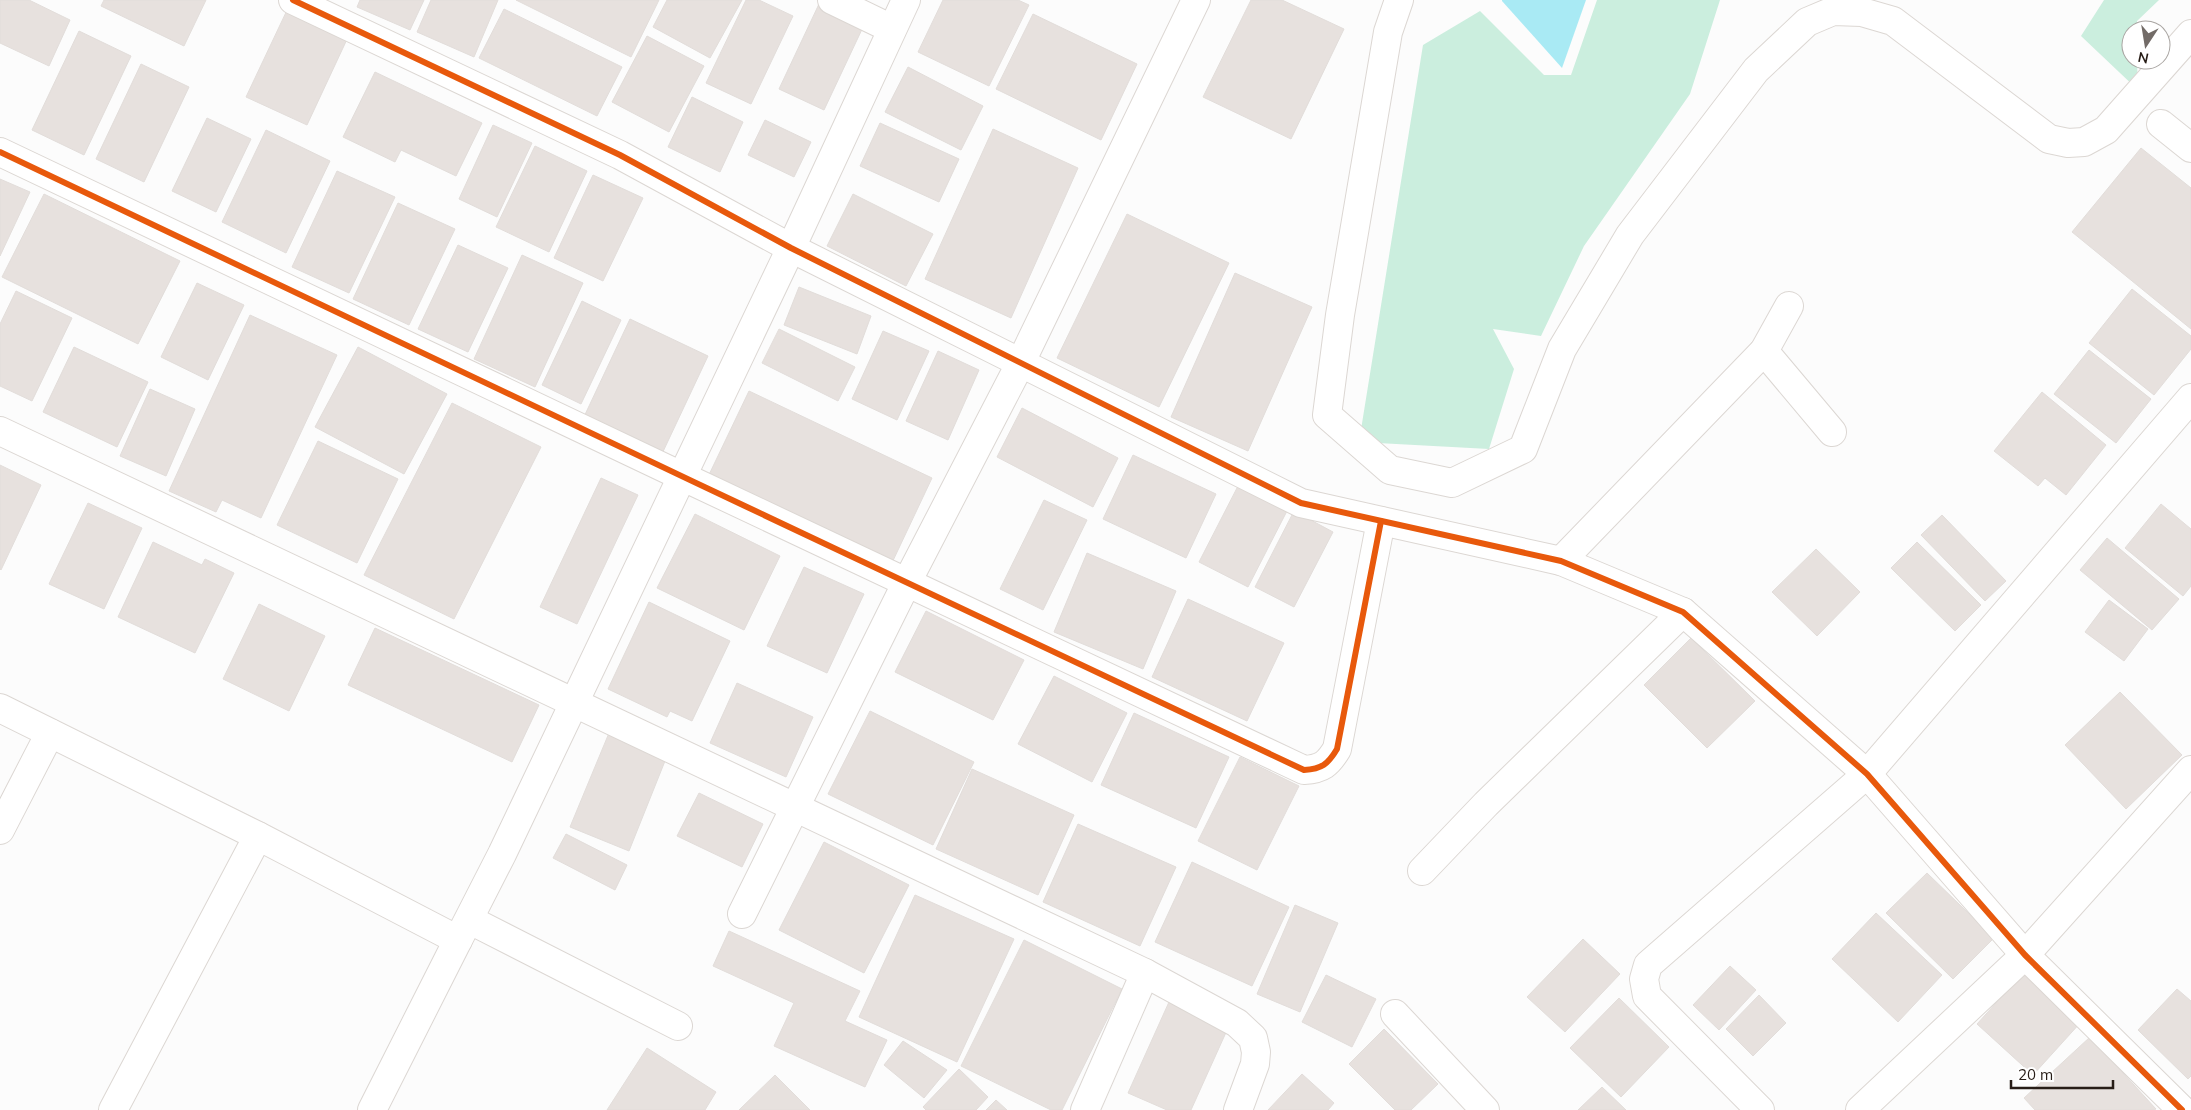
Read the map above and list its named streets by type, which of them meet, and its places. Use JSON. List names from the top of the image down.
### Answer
{
  "scale_bar": "20 m",
  "north": "bottom"
}
